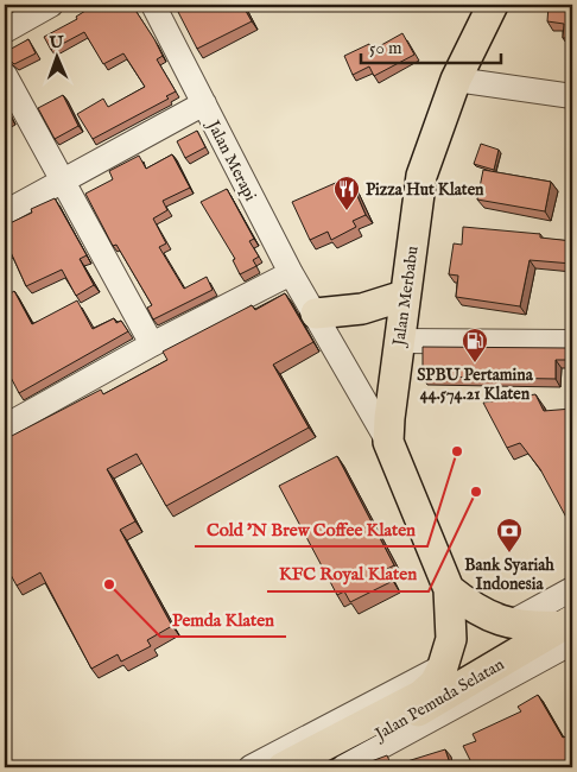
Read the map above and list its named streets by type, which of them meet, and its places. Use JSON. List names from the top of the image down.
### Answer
{
  "streets": {
    "main road": ["Jalan Merbabu", "Jalan Pemuda Selatan"],
    "street": ["Jalan Merapi"]
  },
  "crossings": [
    ["Jalan Merapi", "Jalan Merbabu"]
  ],
  "places": {
    "restaurant": ["Pizza Hut Klaten"],
    "fuel station": ["SPBU Pertamina 44.574.21 Klaten"],
    "other": ["Cold 'N Brew Coffee Klaten", "KFC Royal Klaten", "Pemda Klaten"],
    "bank": ["Bank Syariah Indonesia"]
  },
  "scale_bar": "50 m",
  "north": "top"
}
